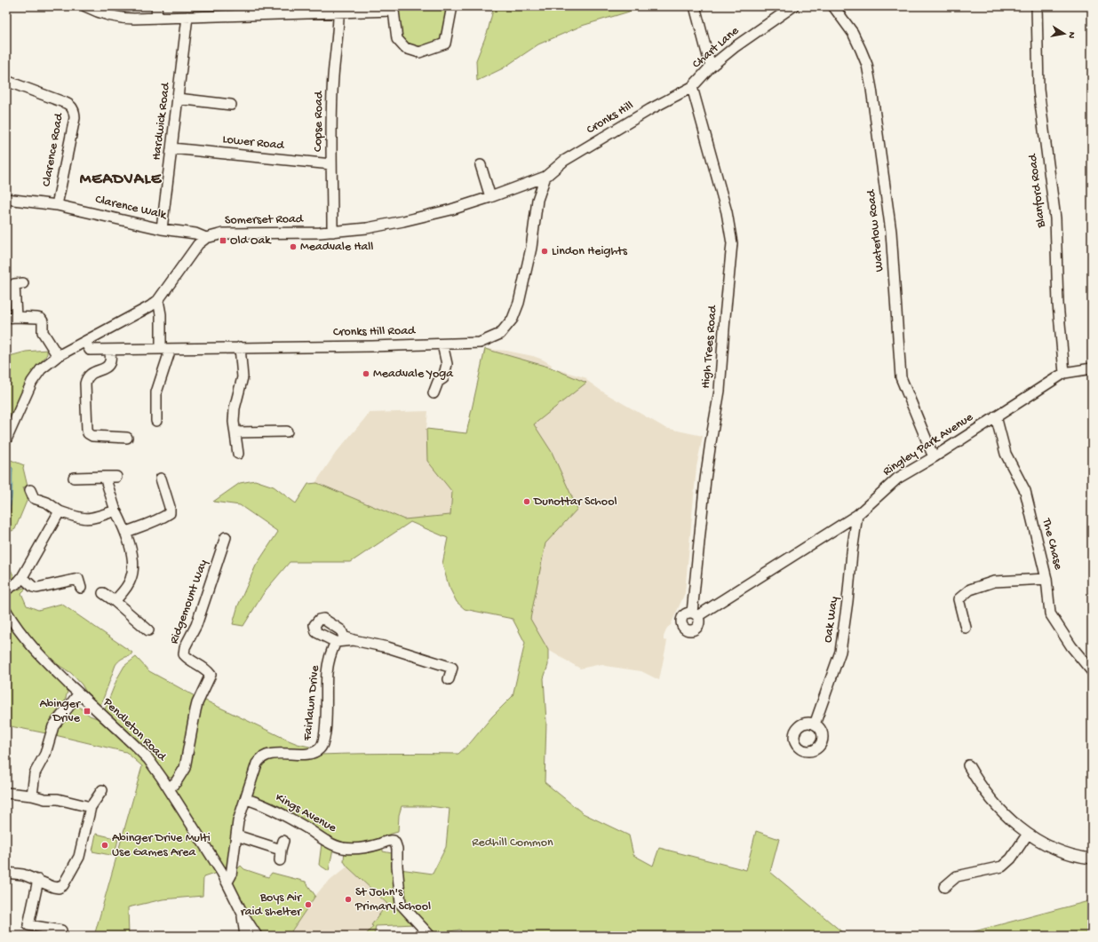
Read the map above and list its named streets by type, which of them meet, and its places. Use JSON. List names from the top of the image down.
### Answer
{
  "streets": {
    "street": [
      "Chart Lane",
      "Cronks Hill",
      "Hardwick Road",
      "Copse Road",
      "Lower Road",
      "Clarence Road",
      "Blanford Road",
      "Clarence Walk",
      "Somerset Road",
      "Waterlow Road",
      "Cronks Hill Road",
      "High Trees Road",
      "Ringley Park Avenue",
      "The Chase",
      "Ridgemount Way",
      "Oak Way",
      "Fairlawn Drive",
      "Pendleton Road",
      "Kings Avenue"
    ]
  },
  "crossings": [
    ["Chart Lane", "Cronks Hill"],
    ["Chart Lane", "High Trees Road"],
    ["Cronks Hill", "Somerset Road"],
    ["Cronks Hill", "Cronks Hill Road"],
    ["Cronks Hill", "High Trees Road"],
    ["Hardwick Road", "Lower Road"],
    ["Hardwick Road", "Clarence Walk"],
    ["Copse Road", "Lower Road"],
    ["Copse Road", "Somerset Road"],
    ["Clarence Road", "Clarence Walk"],
    ["Blanford Road", "Ringley Park Avenue"],
    ["Clarence Walk", "Somerset Road"],
    ["Somerset Road", "Cronks Hill Road"],
    ["Waterlow Road", "Ringley Park Avenue"],
    ["High Trees Road", "Ringley Park Avenue"],
    ["Ringley Park Avenue", "The Chase"],
    ["Ringley Park Avenue", "Oak Way"],
    ["Ridgemount Way", "Pendleton Road"],
    ["Fairlawn Drive", "Pendleton Road"],
    ["Fairlawn Drive", "Kings Avenue"]
  ],
  "districts": ["MEADVALE"],
  "parks": ["Redhill Common"],
  "places": {
    "transit": ["Old Oak", "Abinger Drive"],
    "other": [
      "Meadvale Hall",
      "Lindon Heights",
      "Meadvale Yoga",
      "Dunottar School",
      "Abinger Drive Multi Use Games Area",
      "St John's Primary School",
      "Boys Air raid shelter"
    ]
  },
  "north": "right"
}
